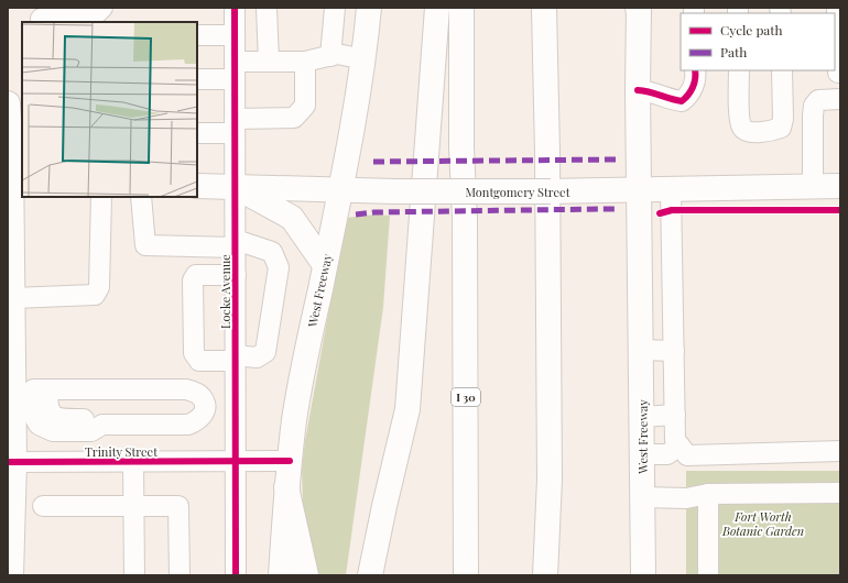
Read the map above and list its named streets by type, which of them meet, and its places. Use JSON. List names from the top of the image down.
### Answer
{
  "streets": {
    "main road": ["Montgomery Street", "West Freeway", "I 30"],
    "street": ["Locke Avenue", "Trinity Street"]
  },
  "crossings": [
    ["Montgomery Street", "West Freeway"],
    ["Montgomery Street", "Locke Avenue"],
    ["West Freeway", "Trinity Street"],
    ["Locke Avenue", "Trinity Street"]
  ],
  "parks": ["Fort Worth Botanic Garden"],
  "legend": ["Cycle path", "Path"]
}
